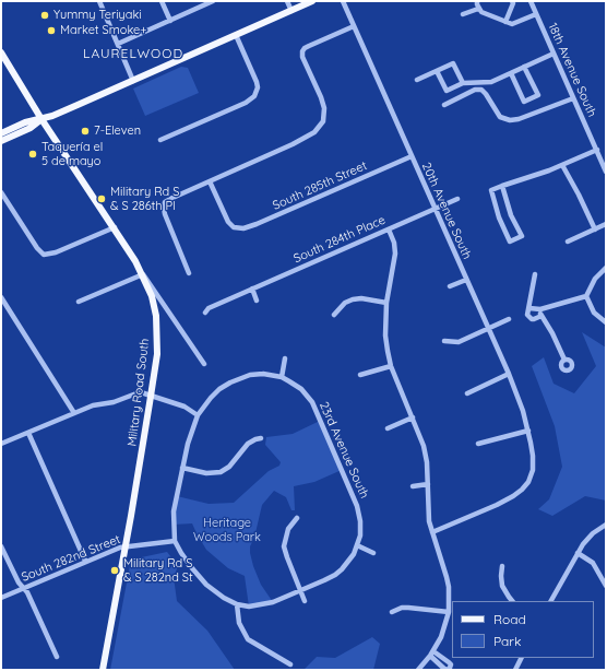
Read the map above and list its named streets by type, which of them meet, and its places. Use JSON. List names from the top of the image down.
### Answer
{
  "streets": {
    "main road": ["Military Road South"],
    "street": [
      "18th Avenue South",
      "South 285th Street",
      "20th Avenue South",
      "South 284th Place",
      "23rd Avenue South",
      "South 282nd Street"
    ]
  },
  "crossings": [
    ["South 285th Street", "20th Avenue South"],
    ["20th Avenue South", "South 284th Place"],
    ["Military Road South", "South 282nd Street"]
  ],
  "districts": ["LAURELWOOD"],
  "parks": ["Heritage Woods Park"],
  "places": [
    "Yummy Teriyaki",
    "Market Smoke+",
    "7-Eleven",
    "Taquería el 5 de mayo",
    "Military Rd S & S 286th Pl",
    "Military Rd S & S 282nd St"
  ],
  "legend": ["Road", "Park"]
}
